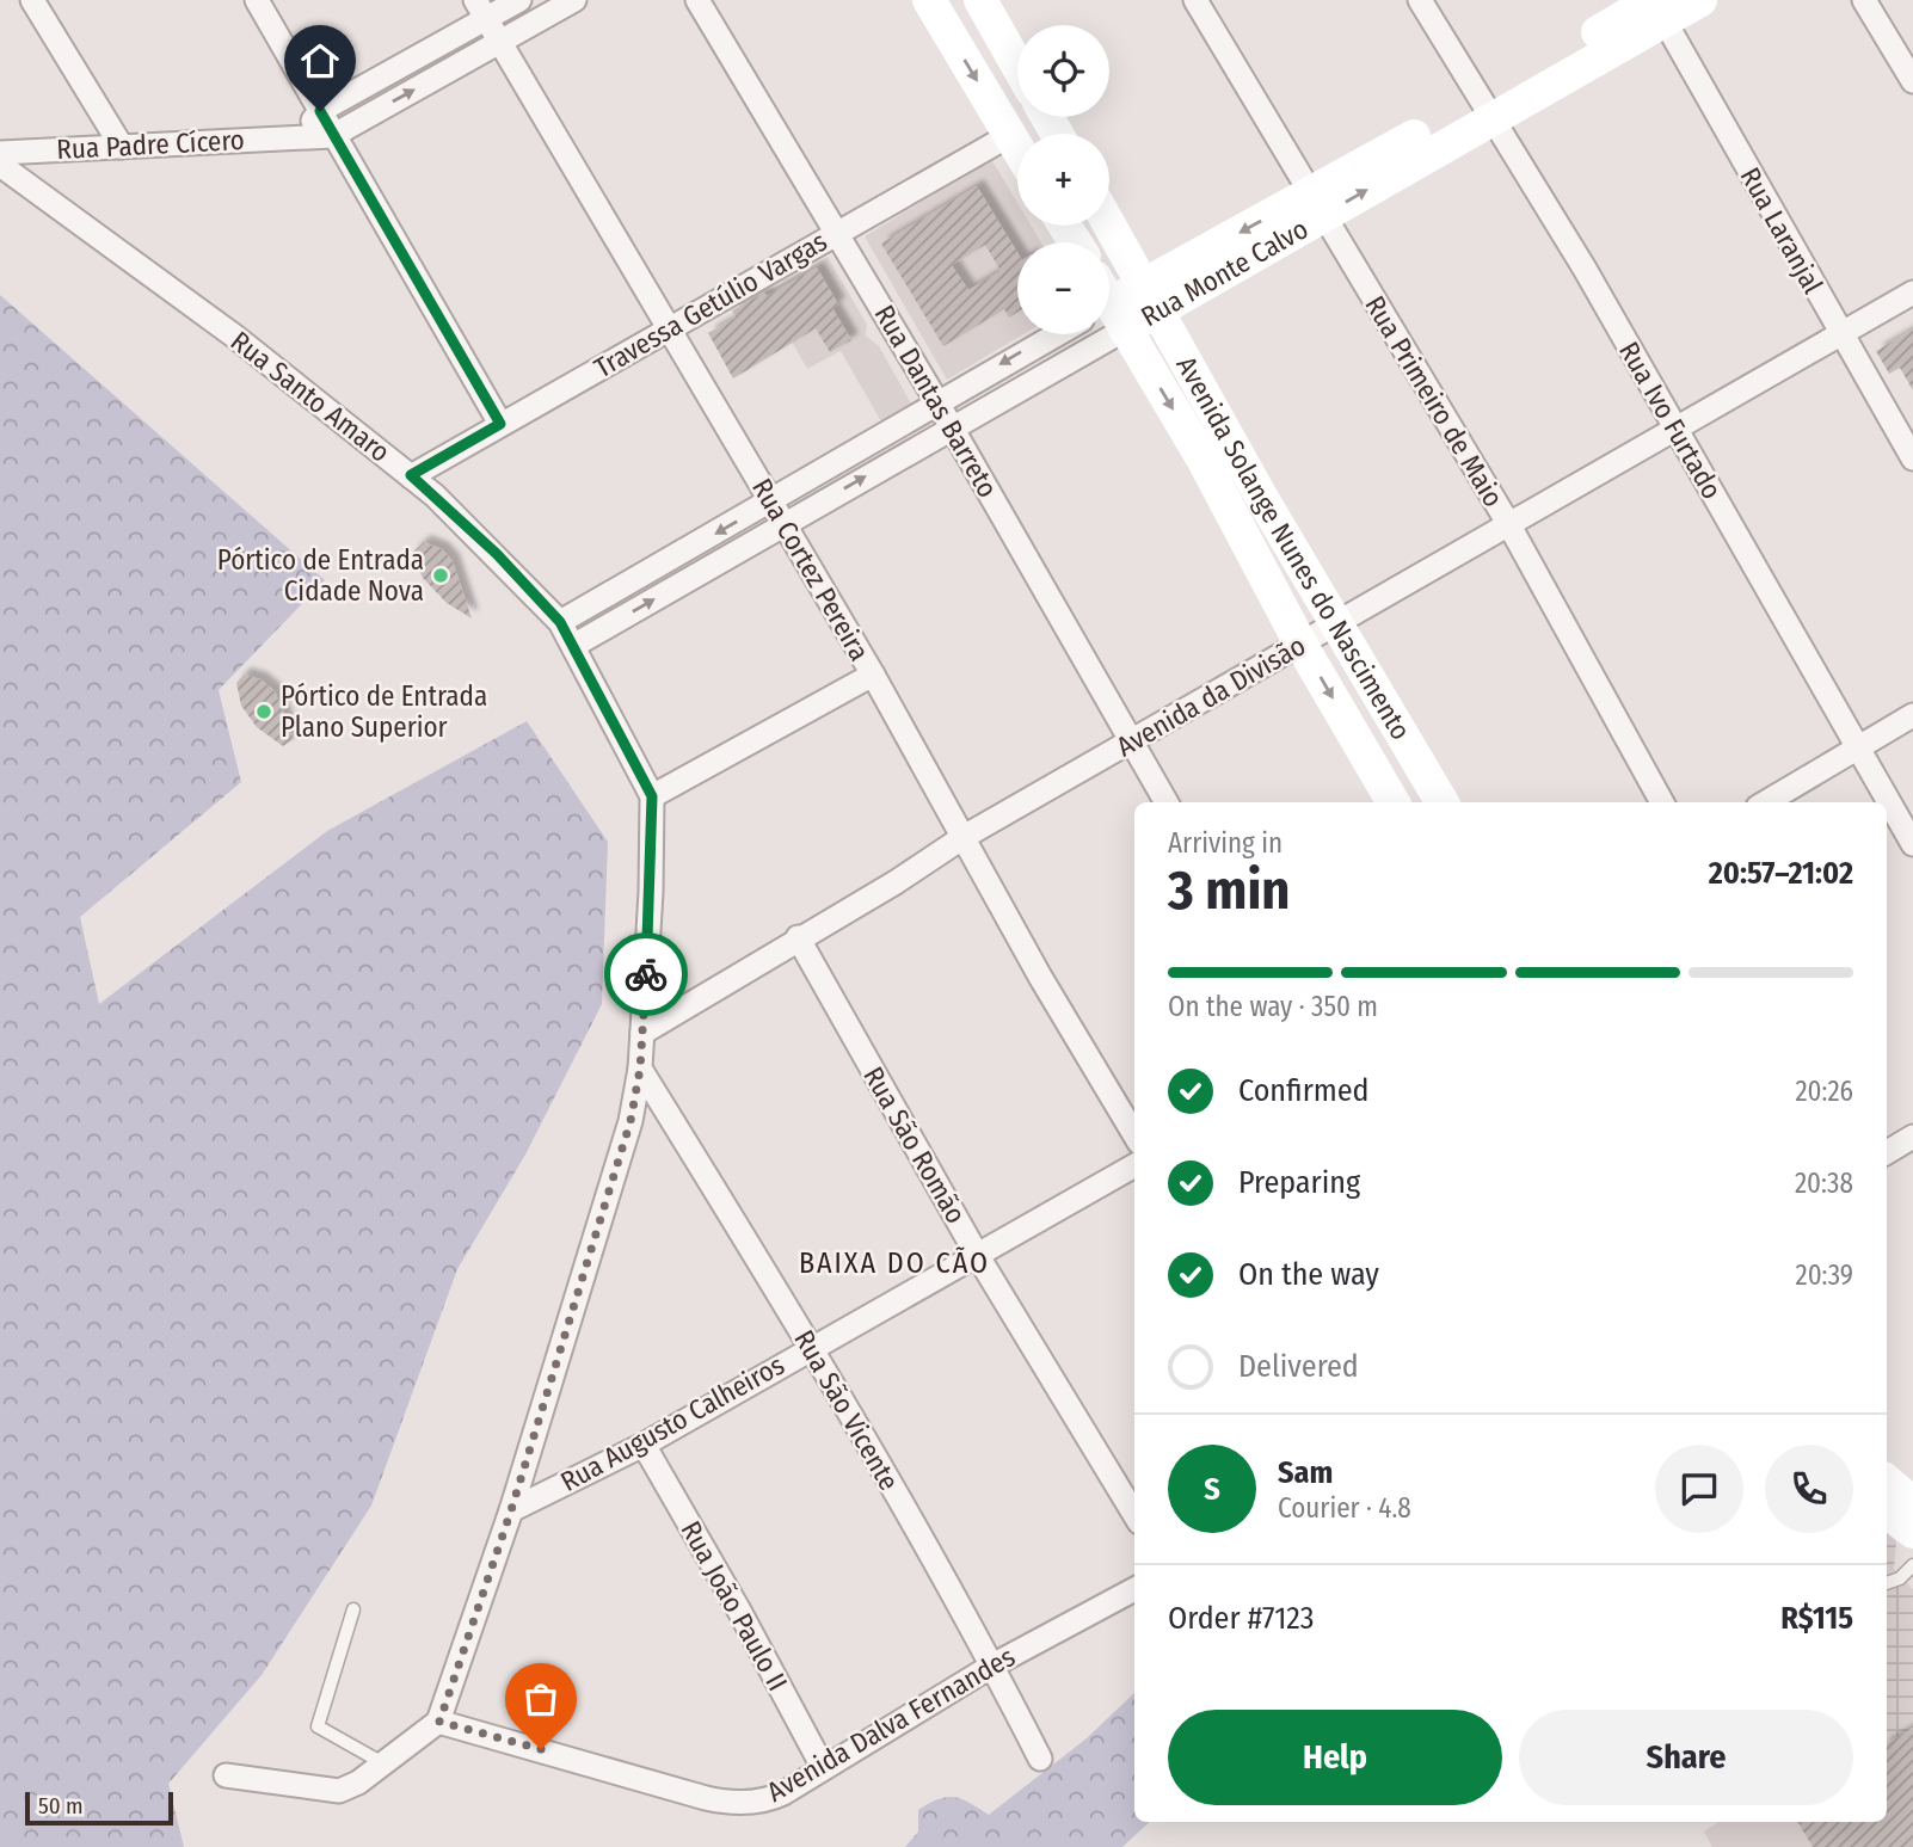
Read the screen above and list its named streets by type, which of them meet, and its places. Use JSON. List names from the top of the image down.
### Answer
{
  "streets": {
    "main road": ["Rua Monte Calvo", "Avenida Solange Nunes do Nascimento"],
    "street": [
      "Rua Padre Cícero",
      "Rua Laranjal",
      "Travessa Getúlio Vargas",
      "Rua Santo Amaro",
      "Rua Dantas Barreto",
      "Rua Primeiro de Maio",
      "Rua Ivo Furtado",
      "Rua Cortez Pereira",
      "Avenida da Divisão",
      "Rua São Romão",
      "Rua São Vicente",
      "Rua Augusto Calheiros",
      "Rua João Paulo II",
      "Avenida Dalva Fernandes"
    ]
  },
  "crossings": [
    ["Rua Laranjal", "Rua Monte Calvo"],
    ["Rua Laranjal", "Avenida da Divisão"],
    ["Rua Monte Calvo", "Rua Santo Amaro"],
    ["Rua Monte Calvo", "Rua Dantas Barreto"],
    ["Rua Monte Calvo", "Rua Primeiro de Maio"],
    ["Rua Monte Calvo", "Rua Ivo Furtado"],
    ["Rua Monte Calvo", "Avenida Solange Nunes do Nascimento"],
    ["Rua Monte Calvo", "Rua Cortez Pereira"],
    ["Travessa Getúlio Vargas", "Rua Santo Amaro"],
    ["Travessa Getúlio Vargas", "Rua Dantas Barreto"],
    ["Travessa Getúlio Vargas", "Rua Cortez Pereira"],
    ["Rua Santo Amaro", "Avenida da Divisão"],
    ["Rua Santo Amaro", "Rua São Vicente"],
    ["Rua Santo Amaro", "Rua Augusto Calheiros"],
    ["Rua Santo Amaro", "Avenida Dalva Fernandes"],
    ["Rua Dantas Barreto", "Avenida da Divisão"],
    ["Rua Primeiro de Maio", "Avenida da Divisão"],
    ["Rua Ivo Furtado", "Avenida da Divisão"],
    ["Avenida Solange Nunes do Nascimento", "Avenida da Divisão"],
    ["Rua Cortez Pereira", "Avenida da Divisão"],
    ["Avenida da Divisão", "Rua São Romão"],
    ["Rua São Romão", "Rua Augusto Calheiros"],
    ["Rua São Vicente", "Rua Augusto Calheiros"],
    ["Rua São Vicente", "Avenida Dalva Fernandes"],
    ["Rua Augusto Calheiros", "Rua João Paulo II"],
    ["Rua João Paulo II", "Avenida Dalva Fernandes"]
  ],
  "districts": ["BAIXA DO CÃO"],
  "places": ["Pórtico de Entrada Cidade Nova", "Pórtico de Entrada Plano Superior"],
  "scale_bar": "50 m",
  "page": {
    "map_buttons": ["+", "−"],
    "heading": ["3 min", "Arriving in", "20:57–21:02"],
    "panel": [
      "Sam",
      "Courier · 4.8",
      "Order #7123",
      "R$115"
    ],
    "bar": "On the way · 350 m",
    "list": [
      ["Confirmed", "20:26"],
      ["Preparing", "20:38"],
      ["On the way", "20:39"],
      "Delivered"
    ],
    "round": "S",
    "buttons": ["Help", "Share"],
    "scale": "50 m"
  }
}
